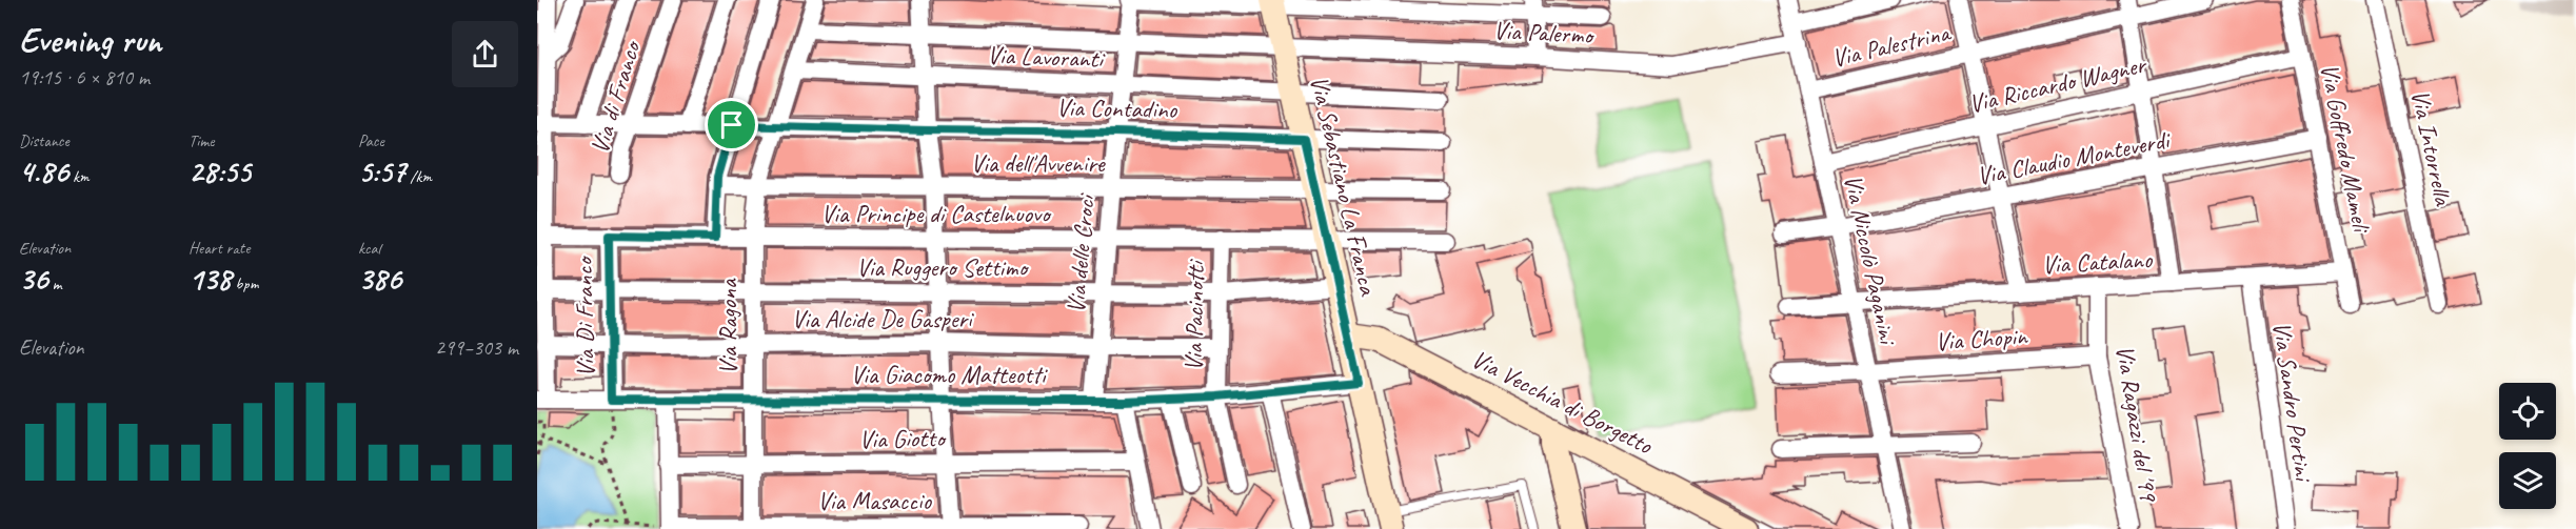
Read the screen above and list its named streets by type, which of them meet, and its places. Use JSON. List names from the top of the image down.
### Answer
{
  "streets": {
    "main road": ["Via Sebastiano La Franca", "Via Vecchia di Borgetto"],
    "street": [
      "Via Palermo",
      "Via Palestrina",
      "Via Lavoranti",
      "Via Riccardo Wagner",
      "Via di Franco",
      "Via Contadino",
      "Via Goffredo Mameli",
      "Via Intorrella",
      "Via Claudio Monteverdi",
      "Via dell'Avvenire",
      "Via Principe di Castelnuovo",
      "Via delle Croci",
      "Via Niccolò Paganini",
      "Via Catalano",
      "Via Ruggero Settimo",
      "Via Pacinotti",
      "Via Di Franco",
      "Via Alcide De Gasperi",
      "Via Ragona",
      "Via Chopin",
      "Via Giacomo Matteotti",
      "Via Sandro Pertini",
      "Via Ragazzi del '99",
      "Via Giotto",
      "Via Masaccio"
    ]
  },
  "crossings": [
    ["Via Palermo", "Via Sebastiano La Franca"],
    ["Via Palermo", "Via delle Croci"],
    ["Via Palermo", "Via Niccolò Paganini"],
    ["Via Palestrina", "Via Niccolò Paganini"],
    ["Via Lavoranti", "Via Sebastiano La Franca"],
    ["Via Lavoranti", "Via delle Croci"],
    ["Via Riccardo Wagner", "Via Goffredo Mameli"],
    ["Via Riccardo Wagner", "Via Niccolò Paganini"],
    ["Via di Franco", "Via Contadino"],
    ["Via Contadino", "Via Sebastiano La Franca"],
    ["Via Contadino", "Via delle Croci"],
    ["Via Goffredo Mameli", "Via Claudio Monteverdi"],
    ["Via Goffredo Mameli", "Via Catalano"],
    ["Via Claudio Monteverdi", "Via Niccolò Paganini"],
    ["Via dell'Avvenire", "Via Sebastiano La Franca"],
    ["Via dell'Avvenire", "Via delle Croci"],
    ["Via dell'Avvenire", "Via Ragona"],
    ["Via Sebastiano La Franca", "Via Principe di Castelnuovo"],
    ["Via Sebastiano La Franca", "Via Ruggero Settimo"],
    ["Via Sebastiano La Franca", "Via Giacomo Matteotti"],
    ["Via Sebastiano La Franca", "Via Vecchia di Borgetto"],
    ["Via Principe di Castelnuovo", "Via delle Croci"],
    ["Via Principe di Castelnuovo", "Via Pacinotti"],
    ["Via Principe di Castelnuovo", "Via Di Franco"],
    ["Via Principe di Castelnuovo", "Via Ragona"],
    ["Via delle Croci", "Via Ruggero Settimo"],
    ["Via delle Croci", "Via Alcide De Gasperi"],
    ["Via delle Croci", "Via Giacomo Matteotti"],
    ["Via Niccolò Paganini", "Via Catalano"],
    ["Via Niccolò Paganini", "Via Chopin"],
    ["Via Catalano", "Via Sandro Pertini"],
    ["Via Catalano", "Via Ragazzi del '99"],
    ["Via Ruggero Settimo", "Via Pacinotti"],
    ["Via Ruggero Settimo", "Via Di Franco"],
    ["Via Ruggero Settimo", "Via Ragona"],
    ["Via Pacinotti", "Via Alcide De Gasperi"],
    ["Via Pacinotti", "Via Giacomo Matteotti"],
    ["Via Di Franco", "Via Alcide De Gasperi"],
    ["Via Di Franco", "Via Giacomo Matteotti"],
    ["Via Alcide De Gasperi", "Via Ragona"],
    ["Via Ragona", "Via Giacomo Matteotti"],
    ["Via Ragona", "Via Giotto"],
    ["Via Ragona", "Via Masaccio"],
    ["Via Chopin", "Via Ragazzi del '99"]
  ],
  "page": {
    "heading": ["Evening run", "19:15 · 6 × 810 m"],
    "stats": [
      ["Distance", "4.86 km"],
      ["Time", "28:55"],
      ["Pace", "5:57 /km"],
      ["Elevation", "36 m"],
      ["Heart rate", "138 bpm"],
      ["kcal", "386"]
    ],
    "chart": ["Elevation", "299–303 m"]
  }
}
